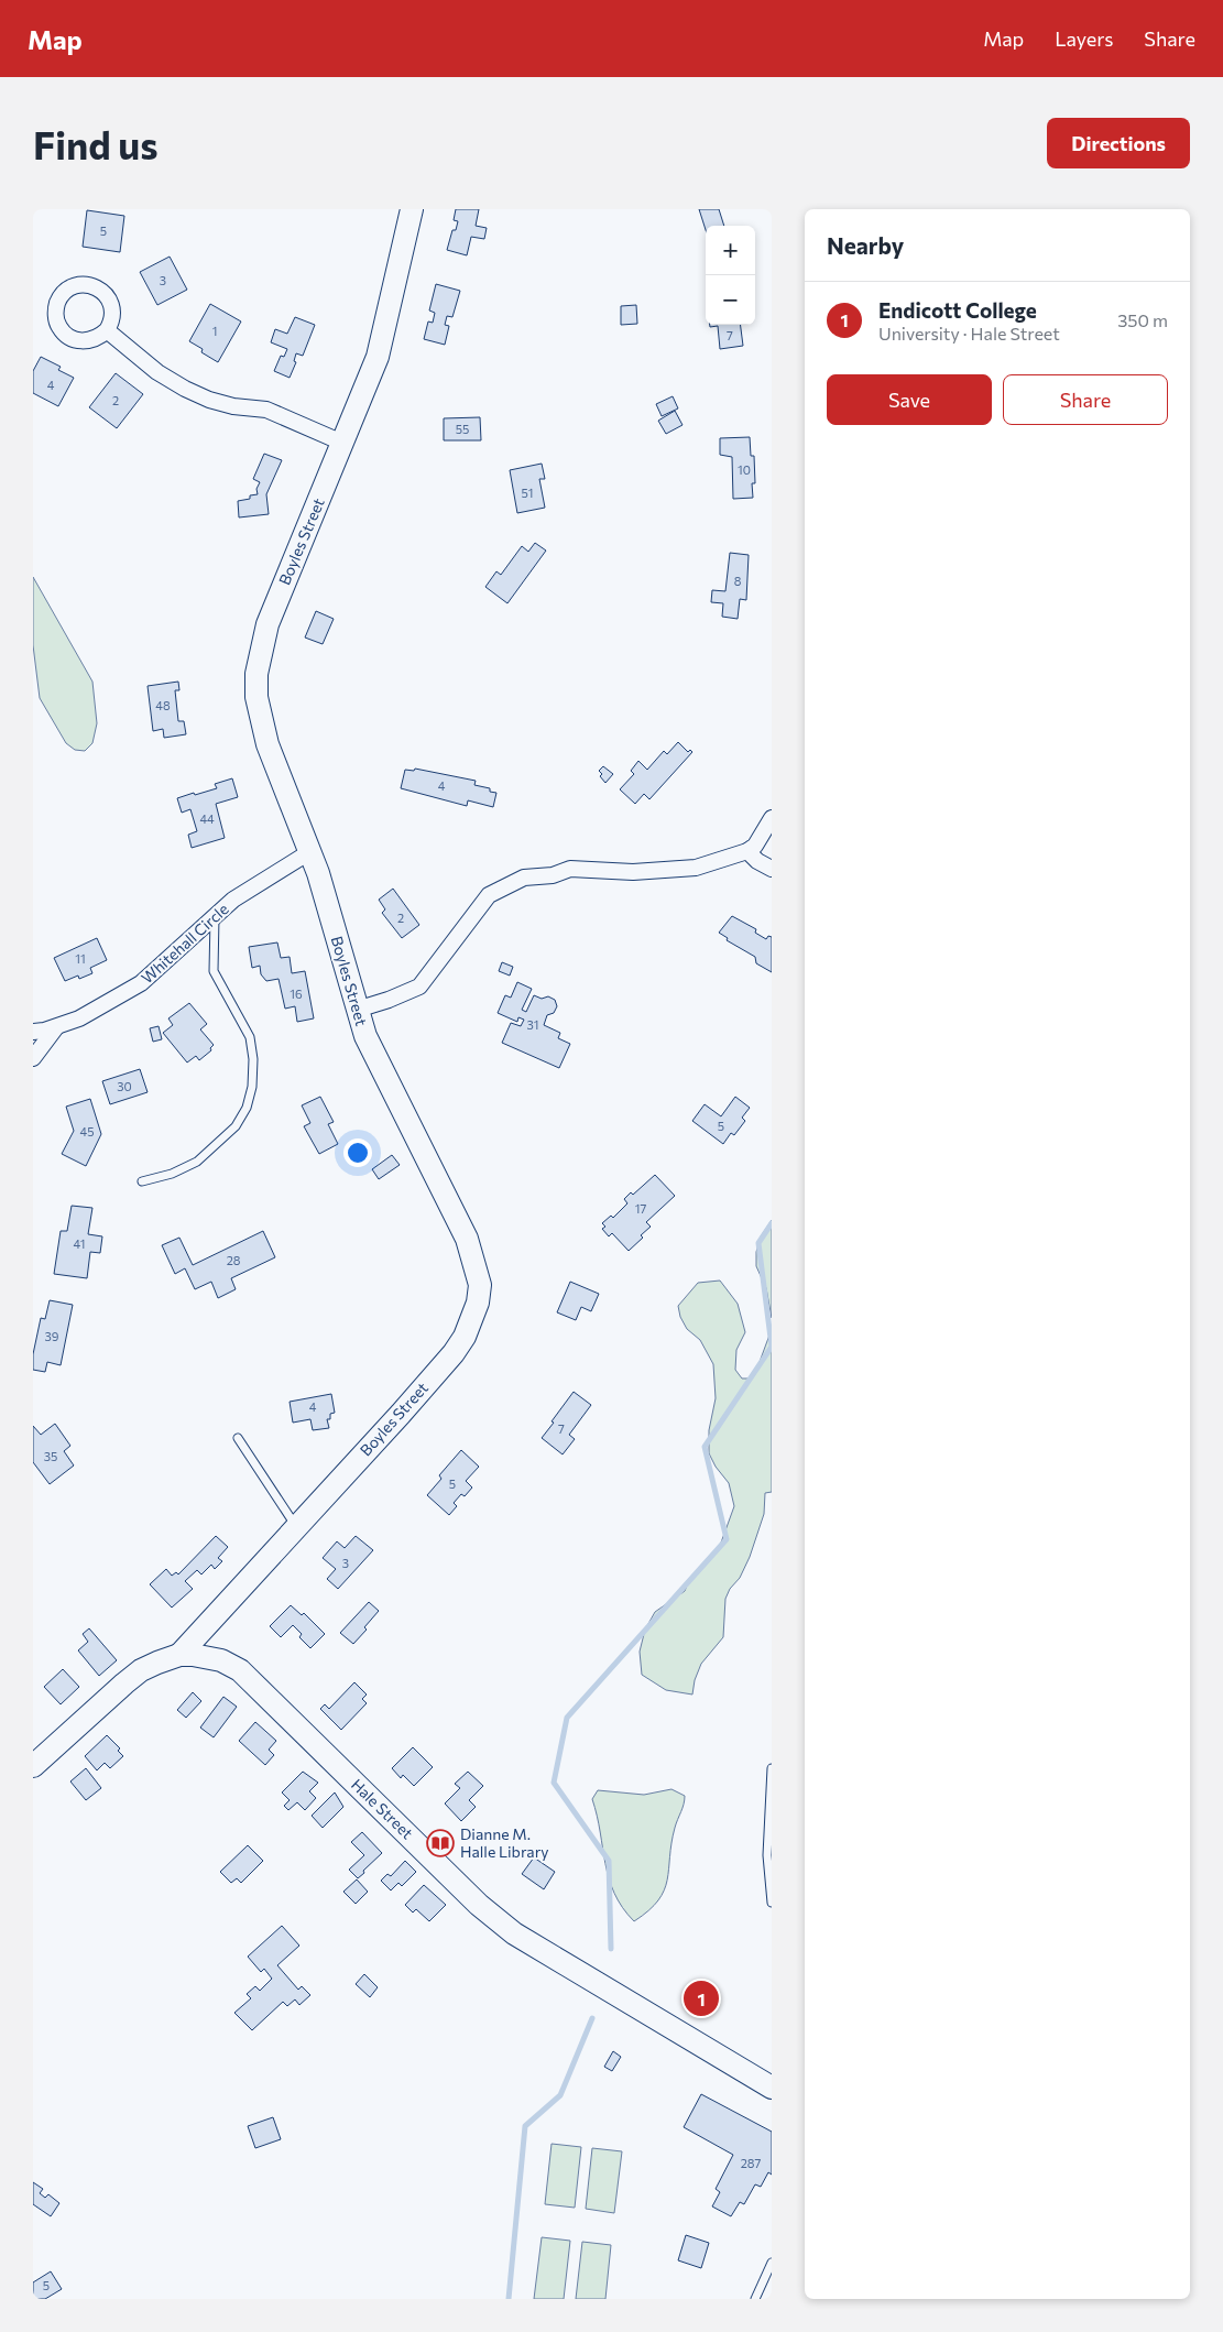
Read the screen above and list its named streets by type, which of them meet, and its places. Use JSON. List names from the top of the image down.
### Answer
{
  "streets": {
    "street": ["Boyles Street", "Whitehall Circle", "Hale Street"]
  },
  "crossings": [
    ["Boyles Street", "Whitehall Circle"],
    ["Boyles Street", "Hale Street"]
  ],
  "places": {
    "library": ["Dianne M. Halle Library"]
  },
  "house_numbers": [
    "5",
    "3",
    "1",
    "7",
    "4",
    "2",
    "55",
    "10",
    "51",
    "8",
    "48",
    "4",
    "44",
    "2",
    "11",
    "16",
    "31",
    "30",
    "5",
    "45",
    "17",
    "41",
    "28",
    "39",
    "4",
    "7",
    "35",
    "5",
    "3",
    "287",
    "5"
  ],
  "page": {
    "header": "Map",
    "nav": ["Map", "Layers", "Share"],
    "buttons": [
      "Directions",
      ["Save", "Share"]
    ],
    "title": "Find us",
    "heading": "Nearby",
    "map_buttons": ["+", "−"],
    "list": [
      {
        "mark": "1",
        "name": "Endicott College",
        "note": "University · Hale Street",
        "value": "350 m"
      }
    ],
    "pins": "1"
  }
}
